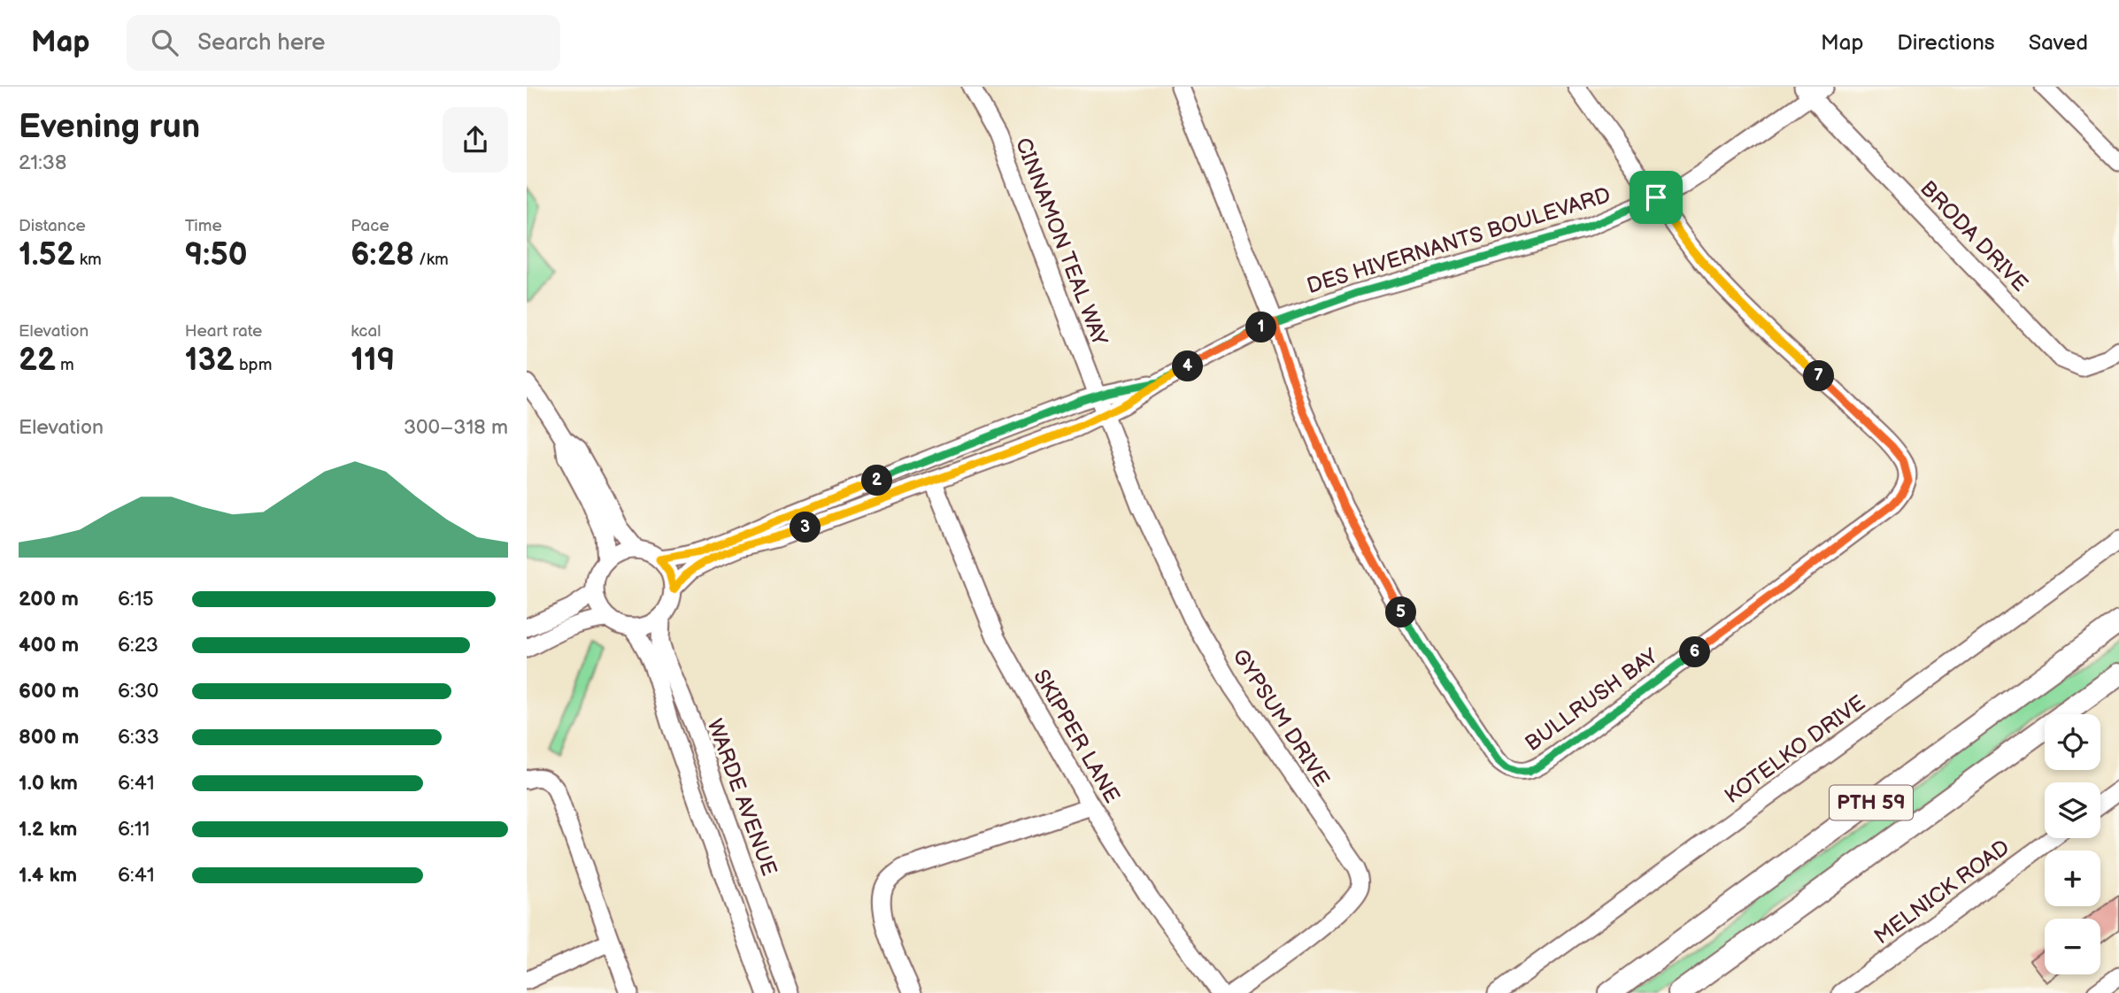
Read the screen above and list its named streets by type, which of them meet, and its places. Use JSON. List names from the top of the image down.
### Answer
{
  "streets": {
    "main road": ["PTH 59"],
    "street": [
      "BRODA DRIVE",
      "DES HIVERNANTS BOULEVARD",
      "CINNAMON TEAL WAY",
      "BULLRUSH BAY",
      "GYPSUM DRIVE",
      "SKIPPER LANE",
      "KOTELKO DRIVE",
      "WARDE AVENUE",
      "MELNICK ROAD"
    ]
  },
  "crossings": [
    ["BRODA DRIVE", "DES HIVERNANTS BOULEVARD"],
    ["DES HIVERNANTS BOULEVARD", "CINNAMON TEAL WAY"],
    ["DES HIVERNANTS BOULEVARD", "BULLRUSH BAY"],
    ["DES HIVERNANTS BOULEVARD", "GYPSUM DRIVE"],
    ["DES HIVERNANTS BOULEVARD", "SKIPPER LANE"],
    ["DES HIVERNANTS BOULEVARD", "WARDE AVENUE"],
    ["CINNAMON TEAL WAY", "GYPSUM DRIVE"]
  ],
  "page": {
    "header": "Map",
    "search": "Search here",
    "nav": ["Map", "Directions", "Saved"],
    "heading": ["Evening run", "21:38"],
    "stats": [
      ["Distance", "1.52 km"],
      ["Time", "9:50"],
      ["Pace", "6:28 /km"],
      ["Elevation", "22 m"],
      ["Heart rate", "132 bpm"],
      ["kcal", "119"]
    ],
    "pins": [
      "1",
      "4",
      "7",
      "2",
      "3",
      "5",
      "6"
    ],
    "chart": ["Elevation", "300–318 m"],
    "list": [
      {
        "name": "200 m",
        "note": "6:15"
      },
      {
        "name": "400 m",
        "note": "6:23"
      },
      {
        "name": "600 m",
        "note": "6:30"
      },
      {
        "name": "800 m",
        "note": "6:33"
      },
      {
        "name": "1.0 km",
        "note": "6:41"
      },
      {
        "name": "1.2 km",
        "note": "6:11"
      },
      {
        "name": "1.4 km",
        "note": "6:41"
      }
    ],
    "map_buttons": ["+", "−"]
  }
}
